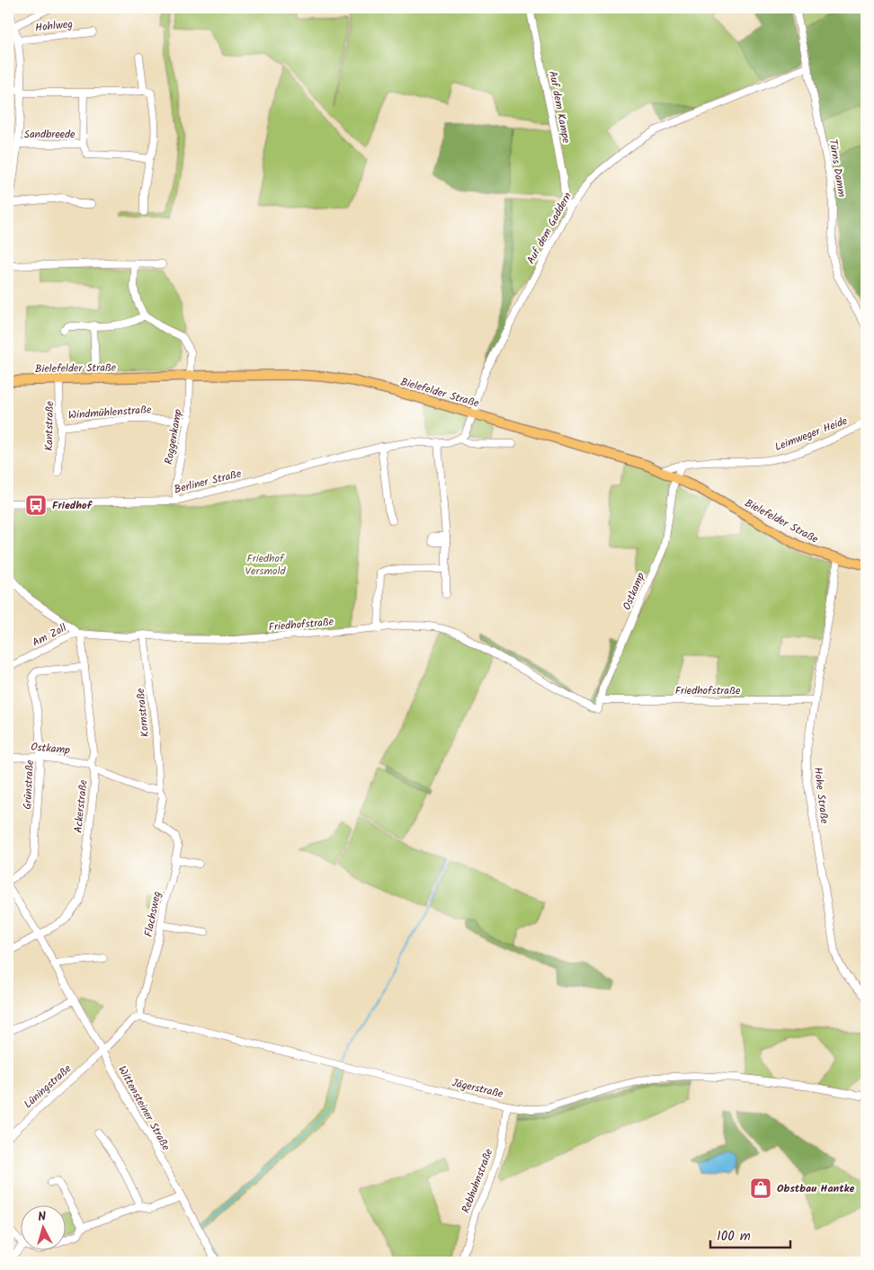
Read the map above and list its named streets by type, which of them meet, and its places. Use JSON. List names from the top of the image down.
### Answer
{
  "streets": {
    "main road": ["Bielefelder Straße"],
    "street": [
      "Hohlweg",
      "Auf dem Kampe",
      "Sandbreede",
      "Türns Damm",
      "Auf dem Gaddern",
      "Windmühlenstraße",
      "Kantstraße",
      "Leimweger Heide",
      "Roggenkamp",
      "Berliner Straße",
      "Ostkamp",
      "Friedhofstraße",
      "Am Zoll",
      "Kornstraße",
      "Grünstraße",
      "Hohe Straße",
      "Ackerstraße",
      "Flachsweg",
      "Lüningstraße",
      "Jägerstraße",
      "Wittensteiner Straße",
      "Rebhuhnstraße"
    ]
  },
  "crossings": [
    ["Auf dem Kampe", "Auf dem Gaddern"],
    ["Türns Damm", "Auf dem Gaddern"],
    ["Auf dem Gaddern", "Bielefelder Straße"],
    ["Bielefelder Straße", "Kantstraße"],
    ["Bielefelder Straße", "Leimweger Heide"],
    ["Bielefelder Straße", "Roggenkamp"],
    ["Bielefelder Straße", "Ostkamp"],
    ["Bielefelder Straße", "Hohe Straße"],
    ["Windmühlenstraße", "Kantstraße"],
    ["Windmühlenstraße", "Roggenkamp"],
    ["Roggenkamp", "Berliner Straße"],
    ["Ostkamp", "Friedhofstraße"],
    ["Ostkamp", "Grünstraße"],
    ["Ostkamp", "Ackerstraße"],
    ["Friedhofstraße", "Am Zoll"],
    ["Friedhofstraße", "Kornstraße"],
    ["Friedhofstraße", "Hohe Straße"],
    ["Friedhofstraße", "Ackerstraße"],
    ["Am Zoll", "Ackerstraße"],
    ["Kornstraße", "Flachsweg"],
    ["Grünstraße", "Ackerstraße"],
    ["Ackerstraße", "Wittensteiner Straße"],
    ["Flachsweg", "Jägerstraße"],
    ["Lüningstraße", "Wittensteiner Straße"],
    ["Jägerstraße", "Rebhuhnstraße"]
  ],
  "parks": ["Friedhof Versmold"],
  "places": {
    "bus stop": ["Friedhof"],
    "shop": ["Obstbau Hantke"]
  },
  "scale_bar": "100 m",
  "north": "top"
}
